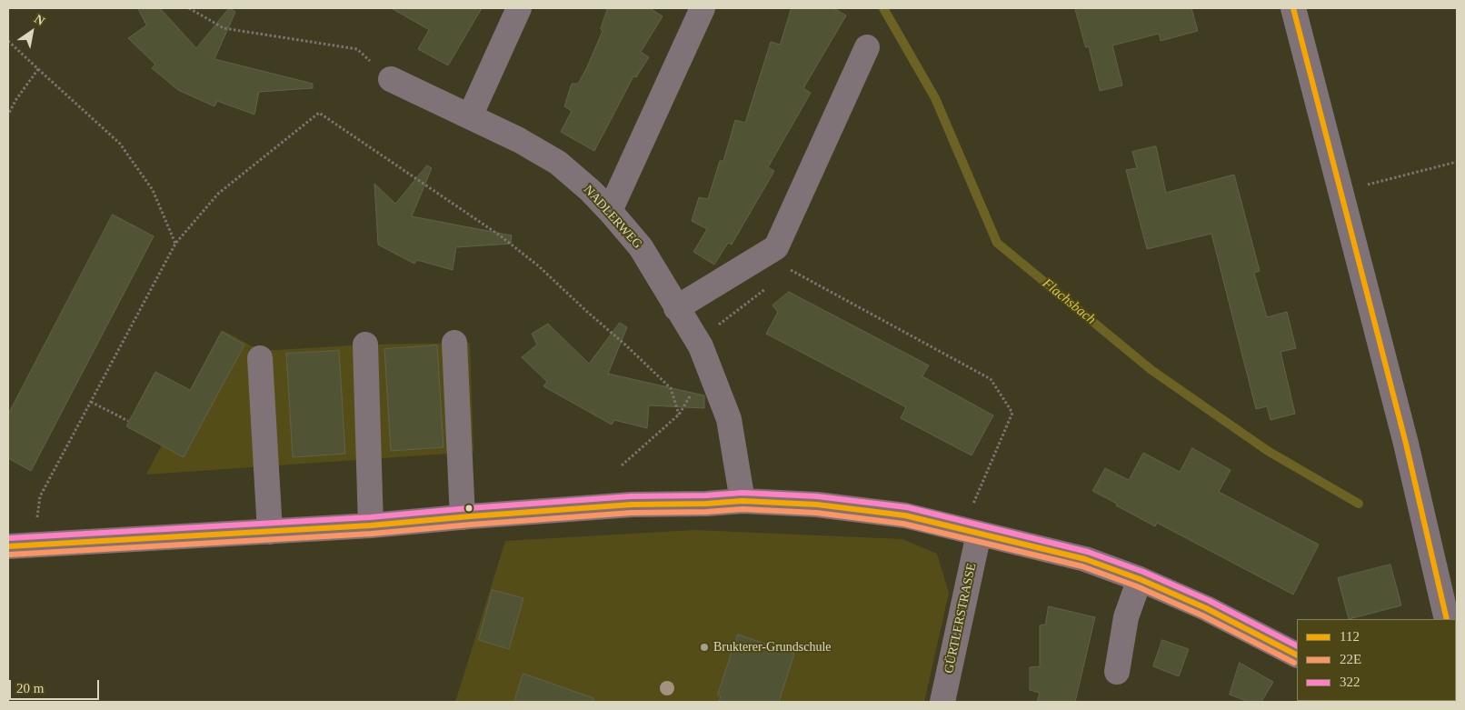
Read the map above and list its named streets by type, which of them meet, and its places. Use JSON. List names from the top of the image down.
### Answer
{
  "streets": {
    "street": ["NADLERWEG", "GÜRTLERSTRASSE"]
  },
  "water": ["Flachsbach"],
  "places": ["Brukterer-Grundschule"],
  "lines": ["transit line 112", "transit line 322", "transit line 22E"],
  "legend": ["112", "22E", "322"],
  "scale_bar": "20 m",
  "north": "top right"
}
